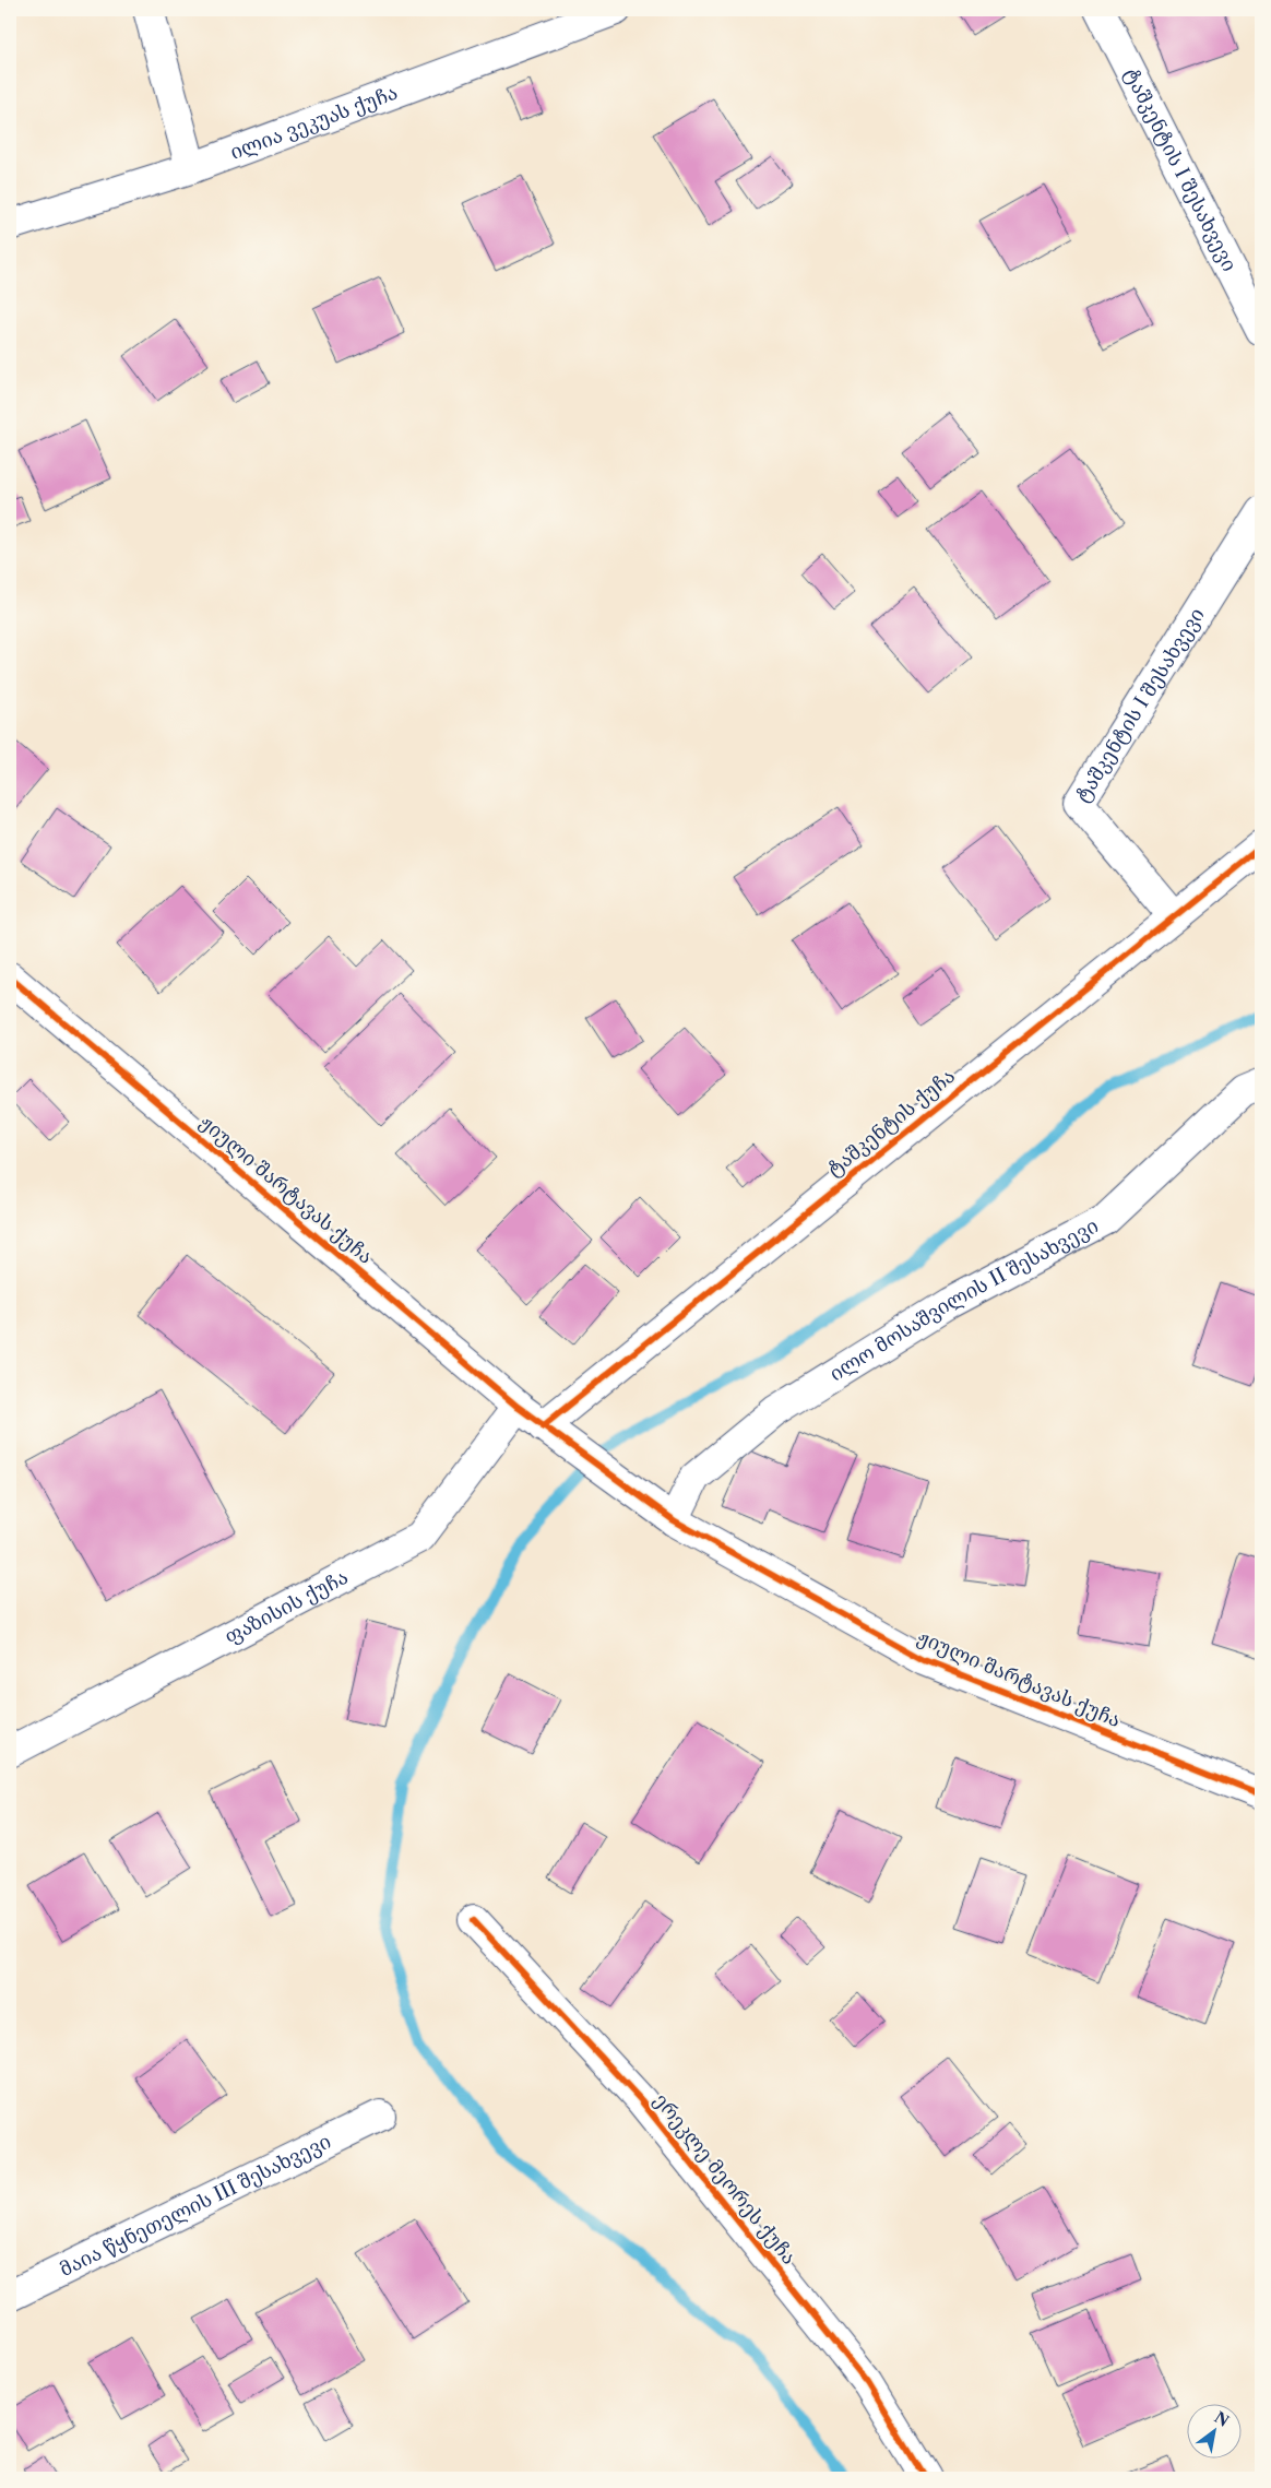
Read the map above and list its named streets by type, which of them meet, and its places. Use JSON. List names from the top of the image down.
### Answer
{
  "streets": {
    "street": [
      "ილია ვეკუას ქუჩა",
      "ტაშკენტის I შესახვევი",
      "ტაშკენტის ქუჩა",
      "ჟიული შარტავას ქუჩა",
      "ილო მოსაშვილის II შესახვევი",
      "ფაზისის ქუჩა",
      "ერეკლე მეორეს ქუჩა",
      "მაია წყნეთელის III შესახვევი"
    ]
  },
  "crossings": [
    ["ტაშკენტის I შესახვევი", "ტაშკენტის ქუჩა"],
    ["ტაშკენტის ქუჩა", "ჟიული შარტავას ქუჩა"],
    ["ჟიული შარტავას ქუჩა", "ილო მოსაშვილის II შესახვევი"],
    ["ჟიული შარტავას ქუჩა", "ფაზისის ქუჩა"]
  ],
  "north": "top right"
}
